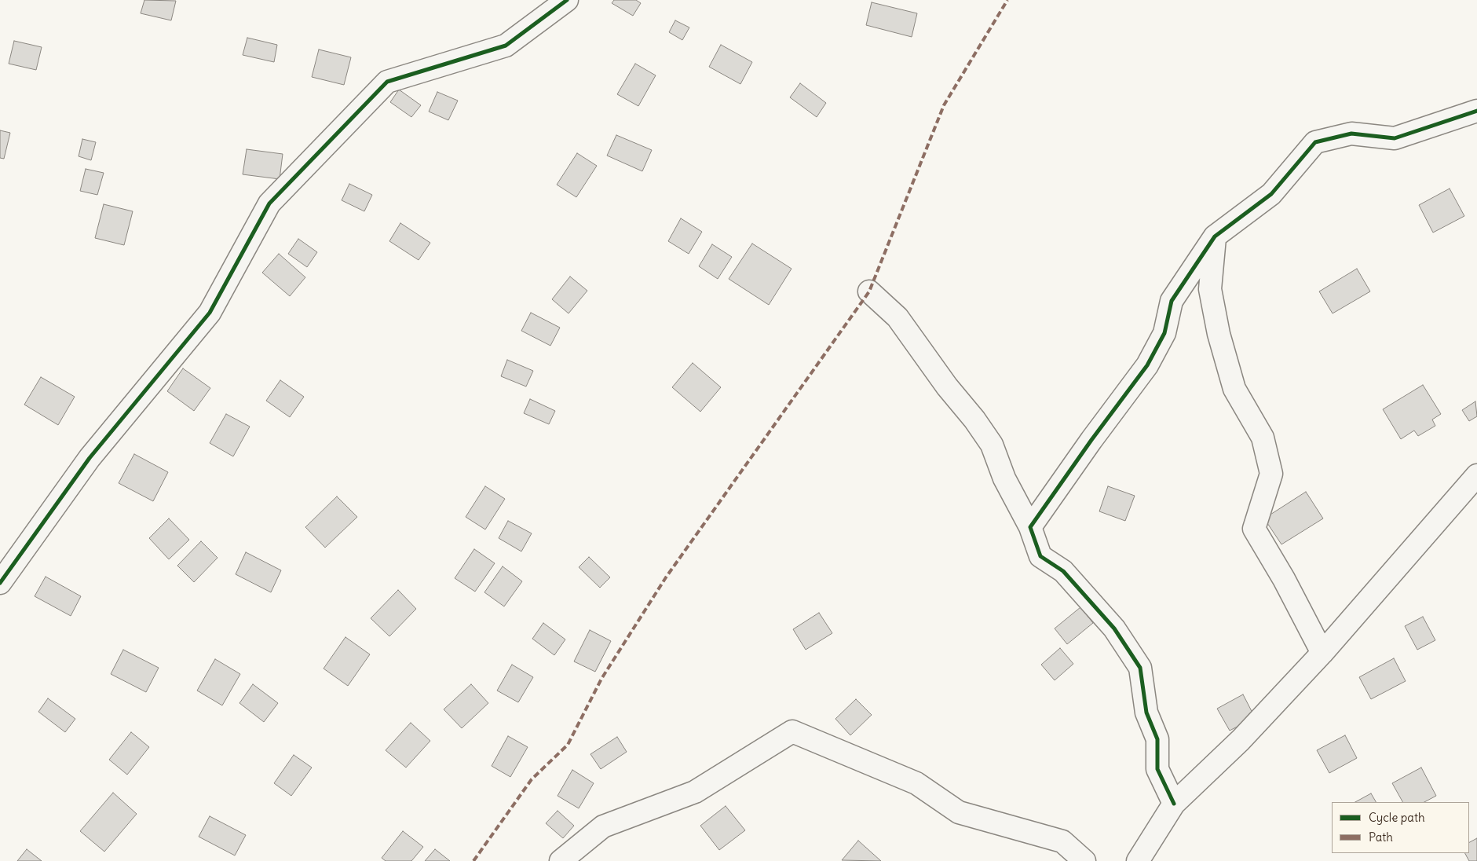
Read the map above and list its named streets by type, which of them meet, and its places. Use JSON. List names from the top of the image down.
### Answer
{
  "legend": ["Cycle path", "Path"]
}
